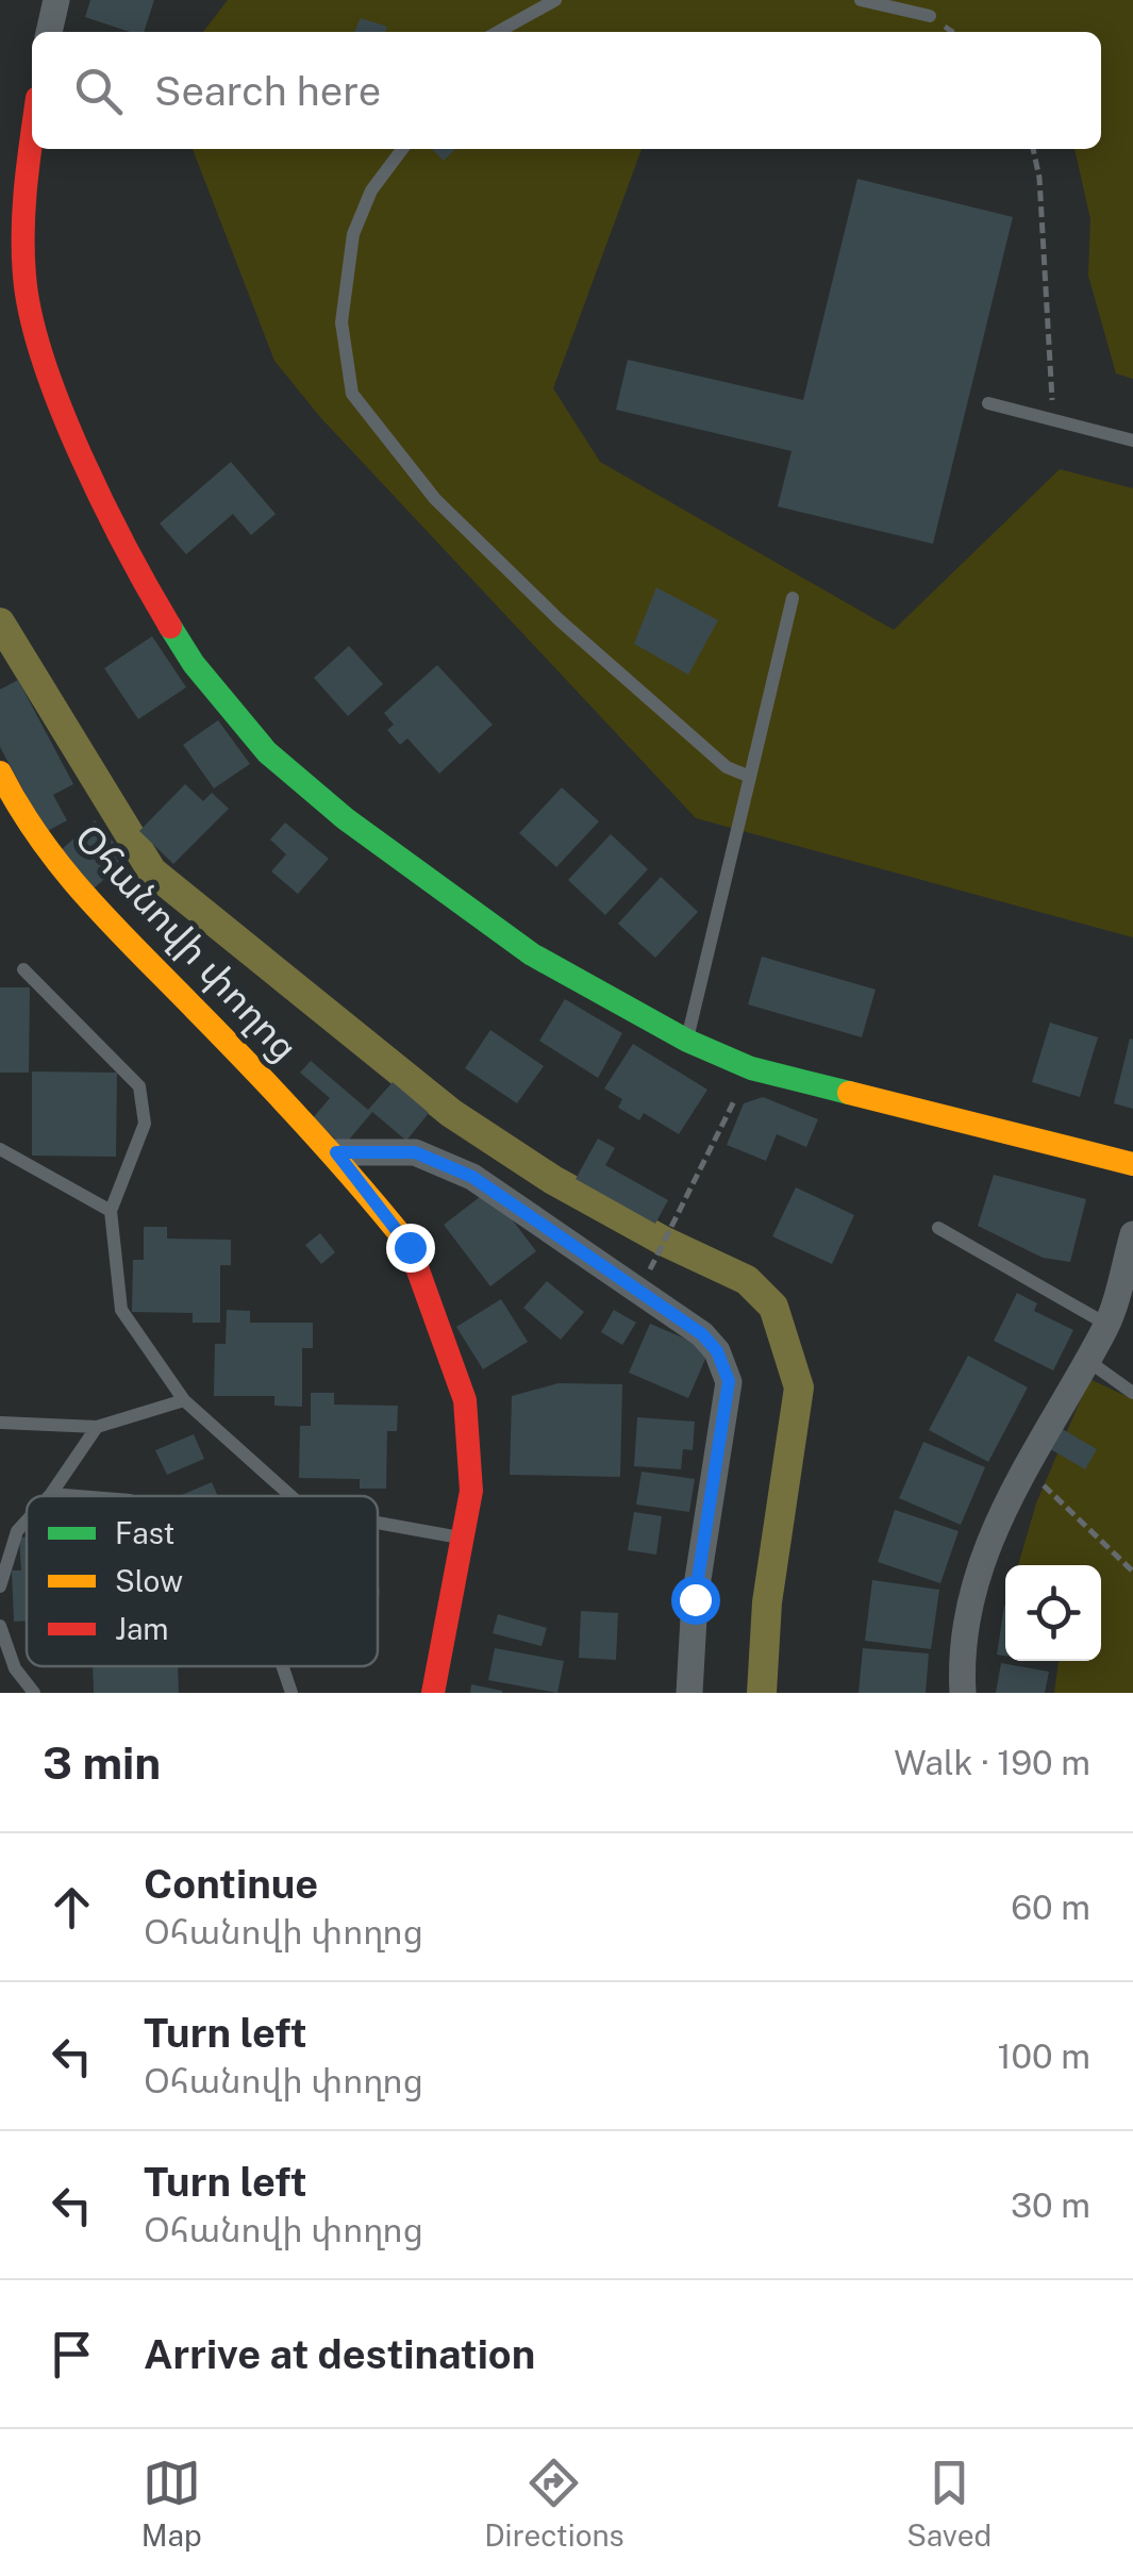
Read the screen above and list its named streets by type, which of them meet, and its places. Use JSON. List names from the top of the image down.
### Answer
{
  "streets": {
    "street": ["Օհանովի փողոց"]
  },
  "legend": ["Fast", "Slow", "Jam"],
  "page": {
    "search": "Search here",
    "heading": ["3 min", "Walk · 190 m"],
    "list": [
      ["Continue", "Օհանովի փողոց", "60 m"],
      ["Turn left", "Օհանովի փողոց", "100 m"],
      ["Turn left", "Օհանովի փողոց", "30 m"],
      "Arrive at destination"
    ],
    "nav": ["Map", "Directions", "Saved"]
  }
}
